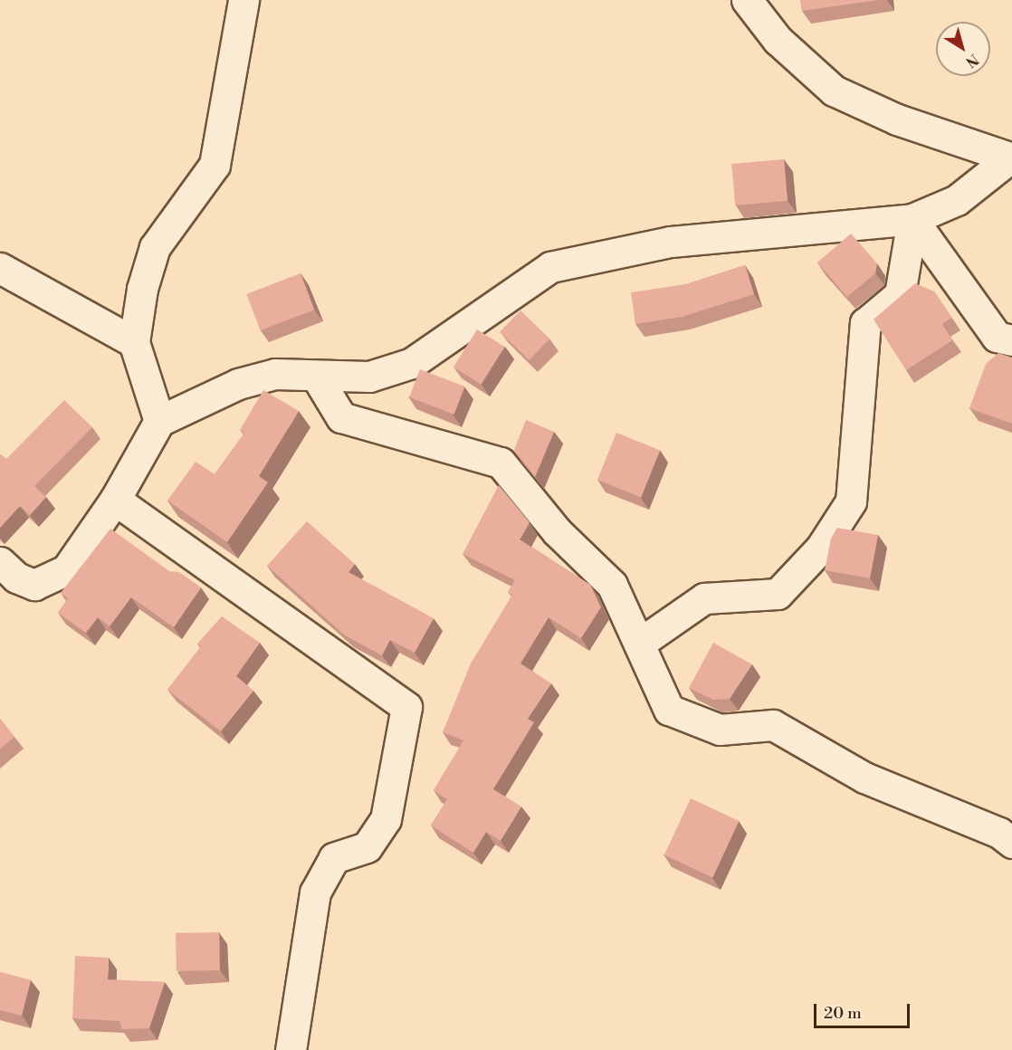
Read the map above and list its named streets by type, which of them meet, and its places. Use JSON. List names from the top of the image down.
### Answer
{
  "scale_bar": "20 m",
  "north": "bottom right"
}
